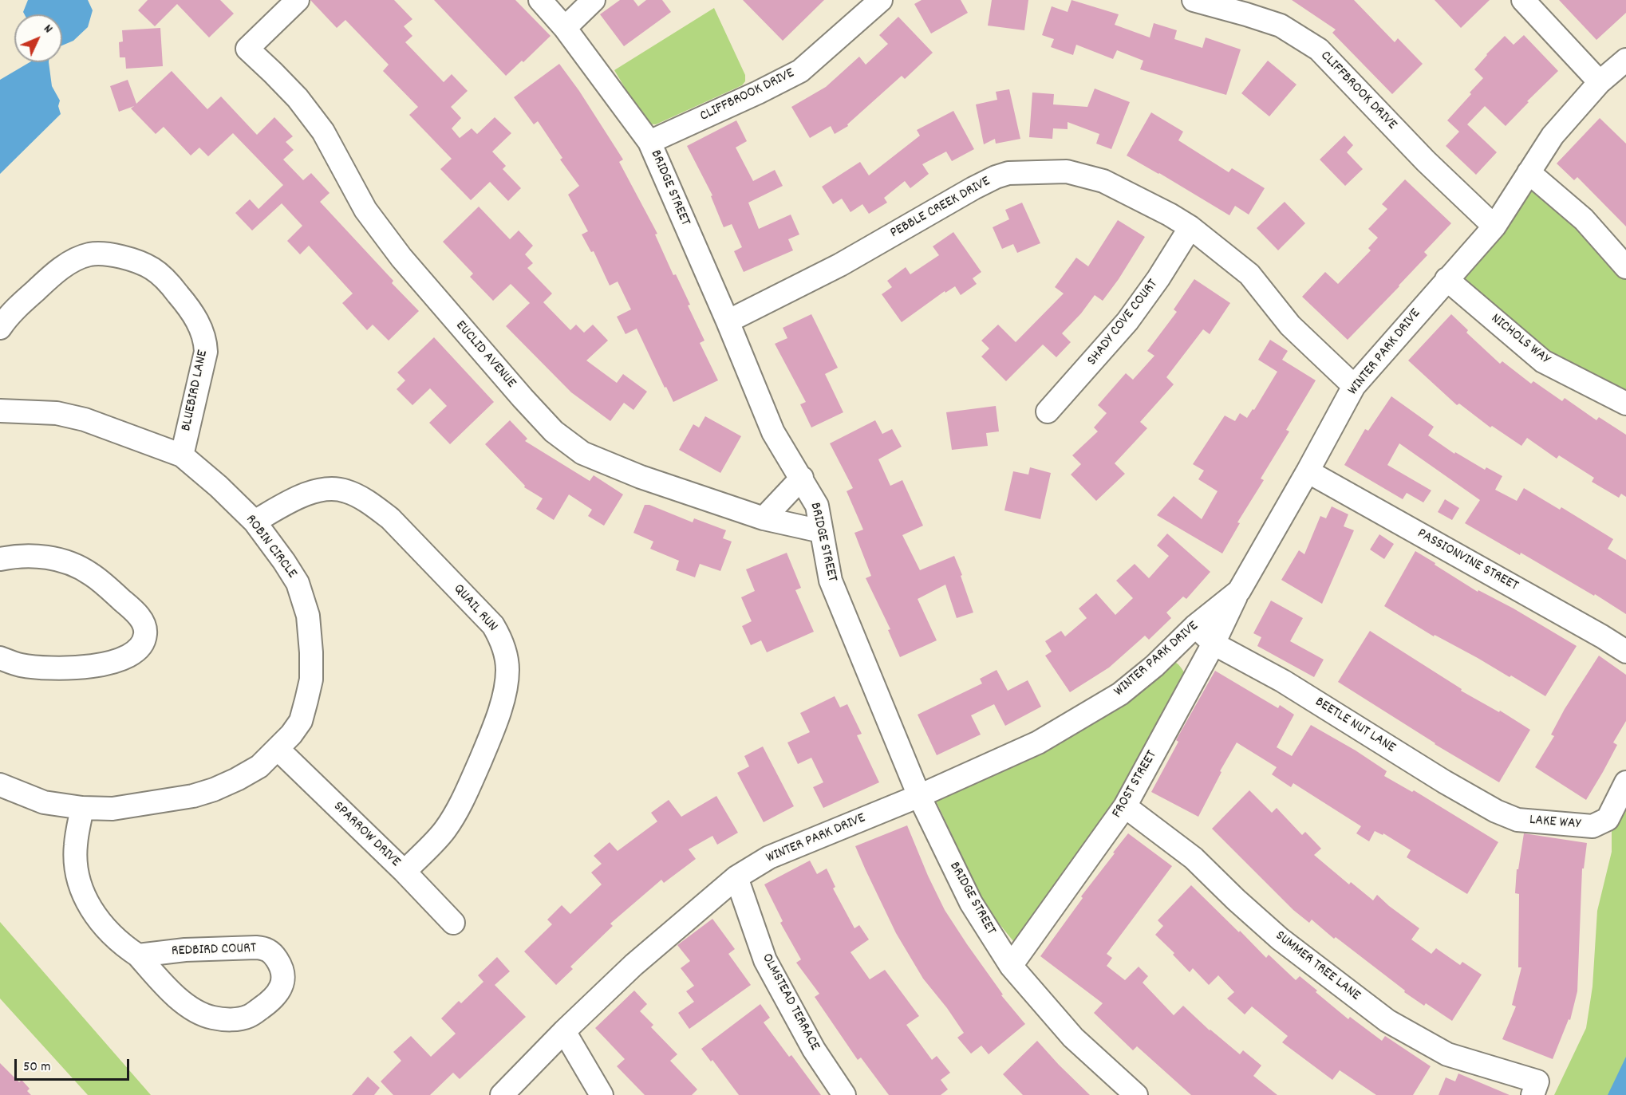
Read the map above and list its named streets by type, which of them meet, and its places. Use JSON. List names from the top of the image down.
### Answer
{
  "streets": {
    "street": [
      "CLIFFBROOK DRIVE",
      "BRIDGE STREET",
      "PEBBLE CREEK DRIVE",
      "SHADY COVE COURT",
      "NICHOLS WAY",
      "WINTER PARK DRIVE",
      "EUCLID AVENUE",
      "BLUEBIRD LANE",
      "ROBIN CIRCLE",
      "PASSIONVINE STREET",
      "QUAIL RUN",
      "BEETLE NUT LANE",
      "FROST STREET",
      "LAKE WAY",
      "SPARROW DRIVE",
      "REDBIRD COURT",
      "SUMMER TREE LANE",
      "OLMSTEAD TERRACE"
    ]
  },
  "crossings": [
    ["CLIFFBROOK DRIVE", "BRIDGE STREET"],
    ["CLIFFBROOK DRIVE", "WINTER PARK DRIVE"],
    ["BRIDGE STREET", "PEBBLE CREEK DRIVE"],
    ["BRIDGE STREET", "WINTER PARK DRIVE"],
    ["BRIDGE STREET", "EUCLID AVENUE"],
    ["BRIDGE STREET", "FROST STREET"],
    ["PEBBLE CREEK DRIVE", "SHADY COVE COURT"],
    ["PEBBLE CREEK DRIVE", "WINTER PARK DRIVE"],
    ["NICHOLS WAY", "WINTER PARK DRIVE"],
    ["WINTER PARK DRIVE", "PASSIONVINE STREET"],
    ["WINTER PARK DRIVE", "BEETLE NUT LANE"],
    ["WINTER PARK DRIVE", "FROST STREET"],
    ["WINTER PARK DRIVE", "OLMSTEAD TERRACE"],
    ["BLUEBIRD LANE", "ROBIN CIRCLE"],
    ["ROBIN CIRCLE", "QUAIL RUN"],
    ["ROBIN CIRCLE", "SPARROW DRIVE"],
    ["ROBIN CIRCLE", "REDBIRD COURT"],
    ["QUAIL RUN", "SPARROW DRIVE"],
    ["BEETLE NUT LANE", "FROST STREET"],
    ["BEETLE NUT LANE", "LAKE WAY"],
    ["FROST STREET", "SUMMER TREE LANE"]
  ],
  "scale_bar": "50 m",
  "north": "top right"
}
